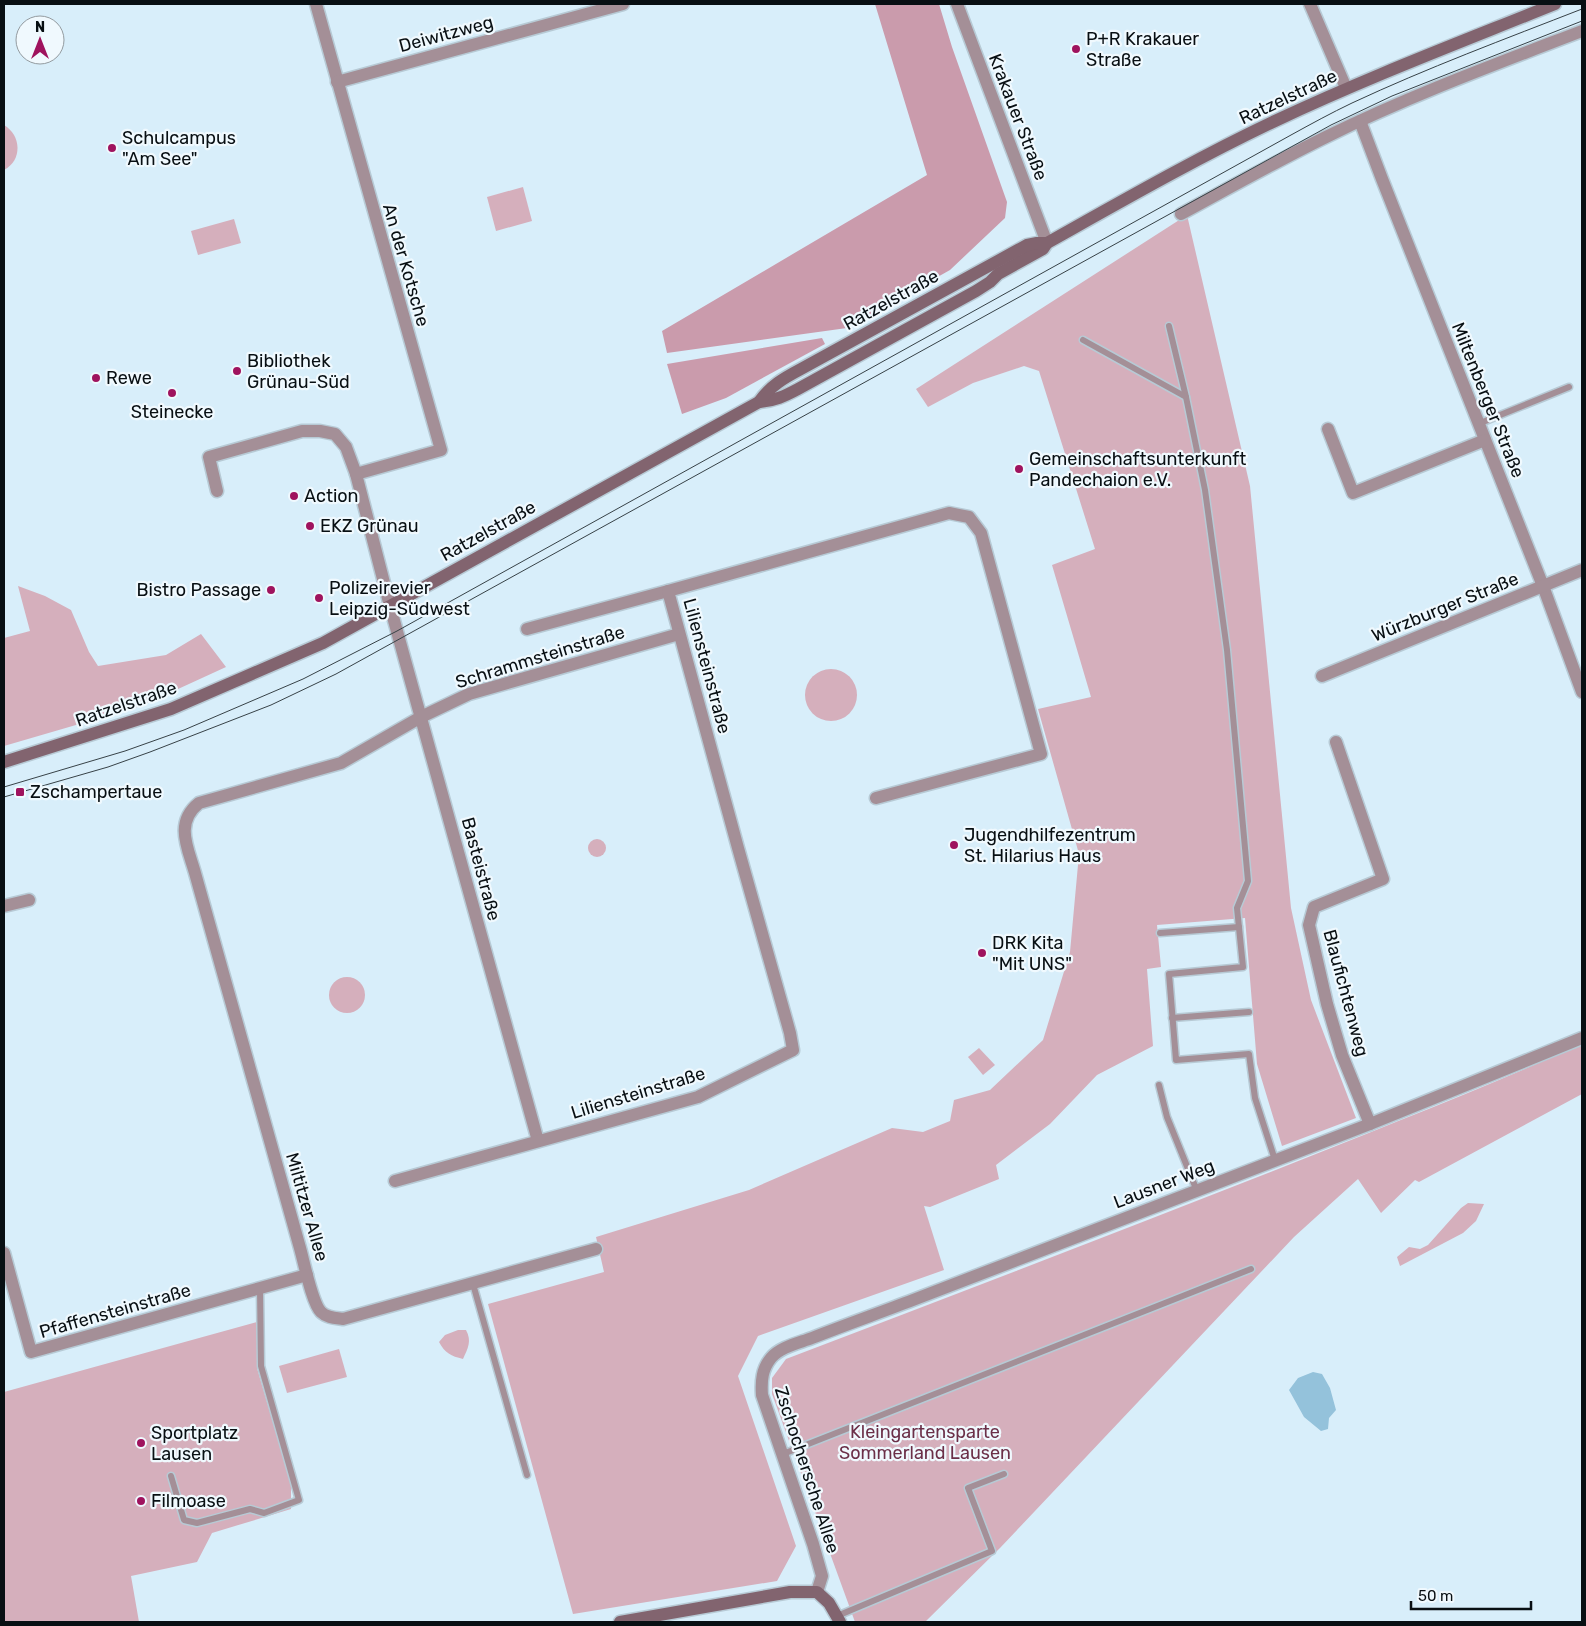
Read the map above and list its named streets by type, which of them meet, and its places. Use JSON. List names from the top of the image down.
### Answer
{
  "streets": {
    "main road": ["Ratzelstraße"],
    "street": [
      "Deiwitzweg",
      "Krakauer Straße",
      "An der Kotsche",
      "Miltenberger Straße",
      "Würzburger Straße",
      "Schrammsteinstraße",
      "Liliensteinstraße",
      "Basteistraße",
      "Blaufichtenweg",
      "Lausner Weg",
      "Miltitzer Allee",
      "Pfaffensteinstraße",
      "Zschochersche Allee"
    ]
  },
  "crossings": [
    ["Deiwitzweg", "An der Kotsche"],
    ["Ratzelstraße", "Krakauer Straße"],
    ["Ratzelstraße", "Basteistraße"],
    ["Miltenberger Straße", "Würzburger Straße"],
    ["Schrammsteinstraße", "Liliensteinstraße"],
    ["Schrammsteinstraße", "Basteistraße"],
    ["Schrammsteinstraße", "Miltitzer Allee"],
    ["Liliensteinstraße", "Basteistraße"],
    ["Blaufichtenweg", "Lausner Weg"],
    ["Lausner Weg", "Zschochersche Allee"],
    ["Miltitzer Allee", "Pfaffensteinstraße"]
  ],
  "parks": ["Kleingartensparte Sommerland Lausen"],
  "places": {
    "other": [
      "P+R Krakauer Straße",
      "Schulcampus \"Am See\"",
      "Bibliothek Grünau-Süd",
      "Rewe",
      "Steinecke",
      "Gemeinschaftsunterkunft Pandechaion e.V.",
      "Action",
      "EKZ Grünau",
      "Bistro Passage",
      "Polizeirevier Leipzig-Südwest",
      "Jugendhilfezentrum St. Hilarius Haus",
      "DRK Kita \"Mit UNS\"",
      "Sportplatz Lausen",
      "Filmoase"
    ],
    "transit": ["Zschampertaue"]
  },
  "scale_bar": "50 m",
  "north": "top"
}
